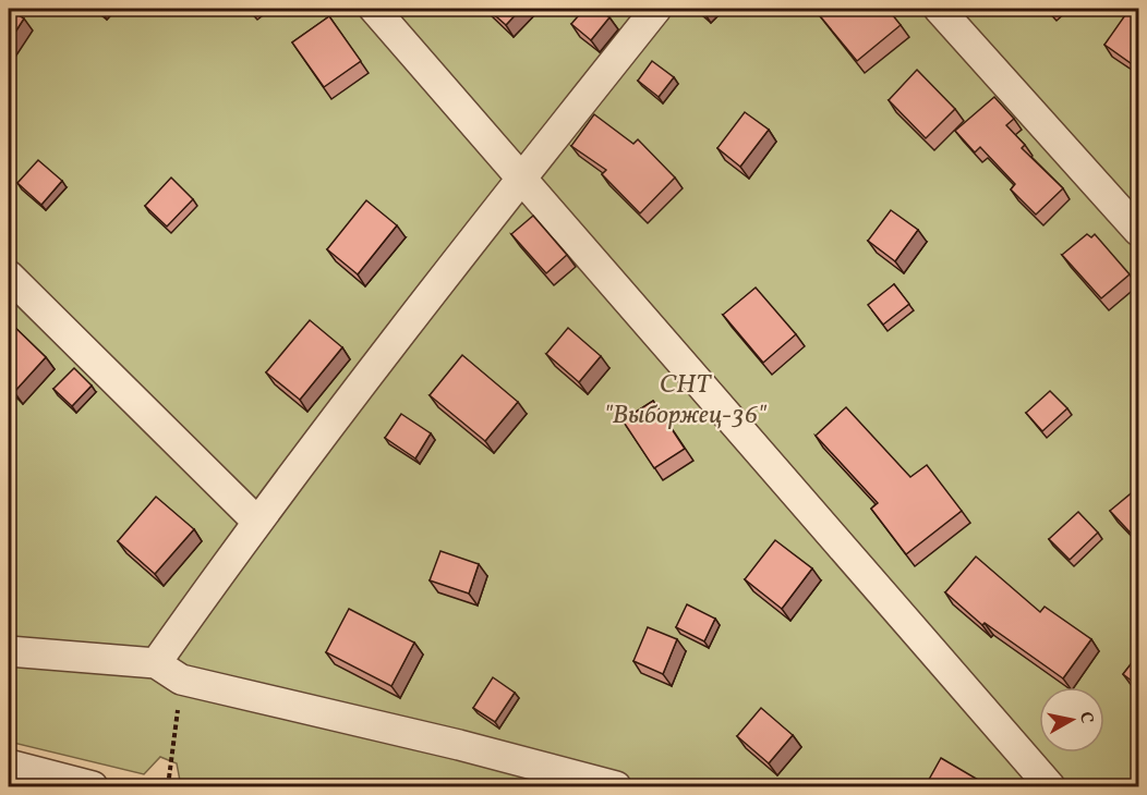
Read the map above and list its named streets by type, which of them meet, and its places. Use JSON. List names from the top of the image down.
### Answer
{
  "parks": ["СНТ \"Выборжец-36\""],
  "north": "right"
}
